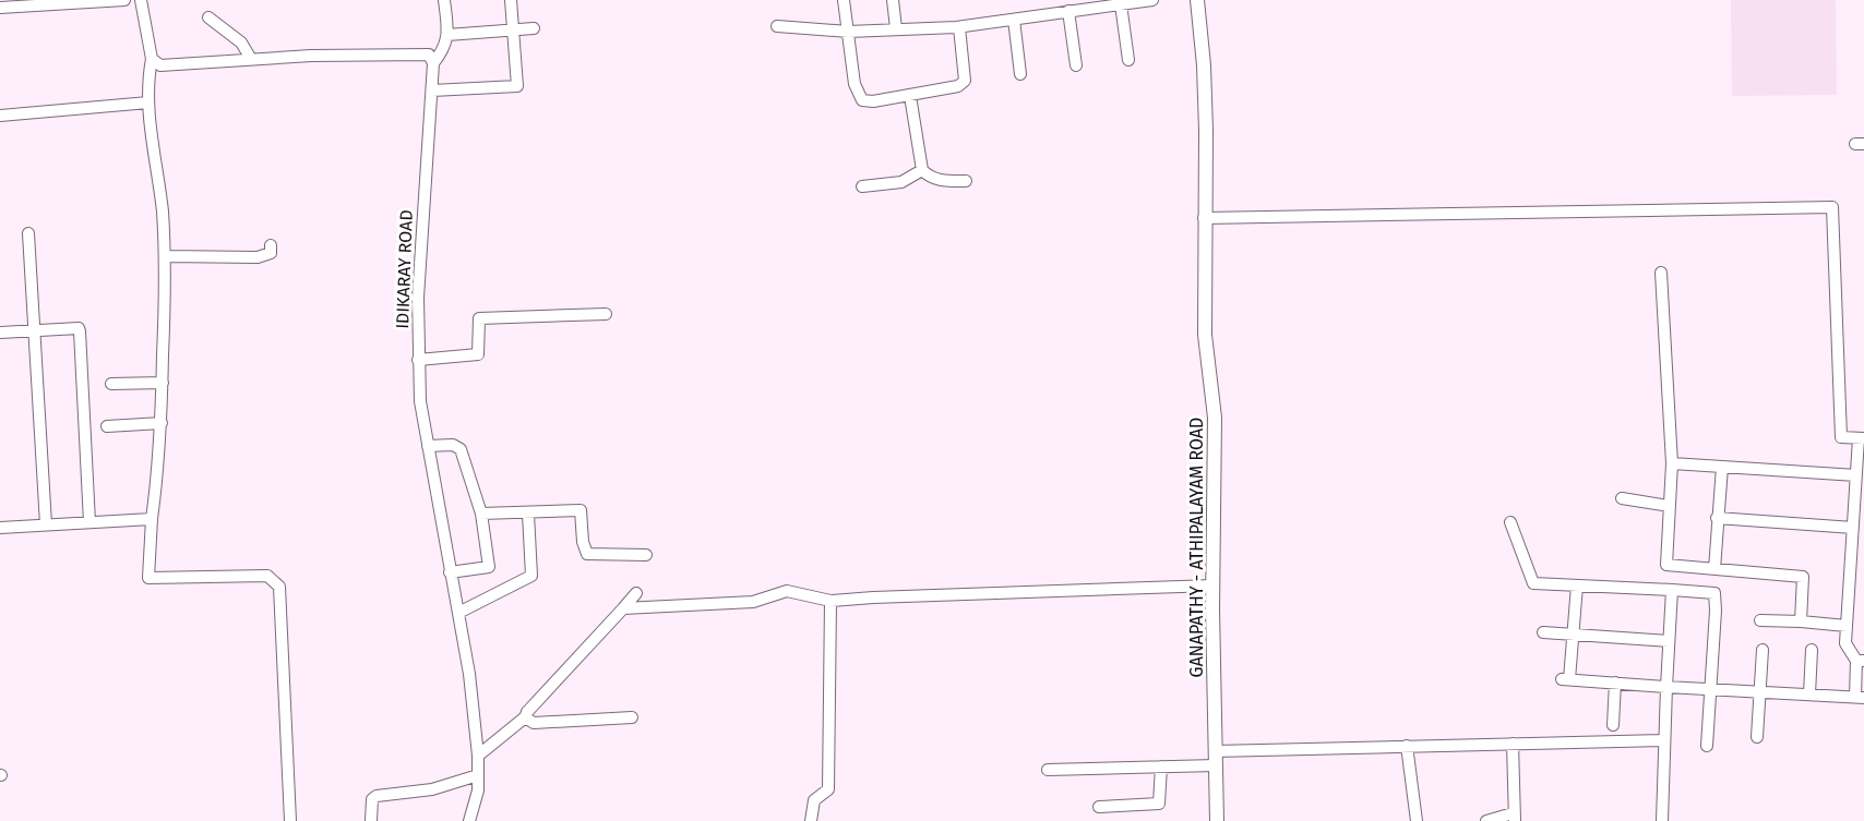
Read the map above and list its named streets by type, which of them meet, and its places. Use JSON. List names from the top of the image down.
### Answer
{
  "streets": {
    "main road": ["GANAPATHY - ATHIPALAYAM ROAD"],
    "street": ["IDIKARAY ROAD"]
  }
}
